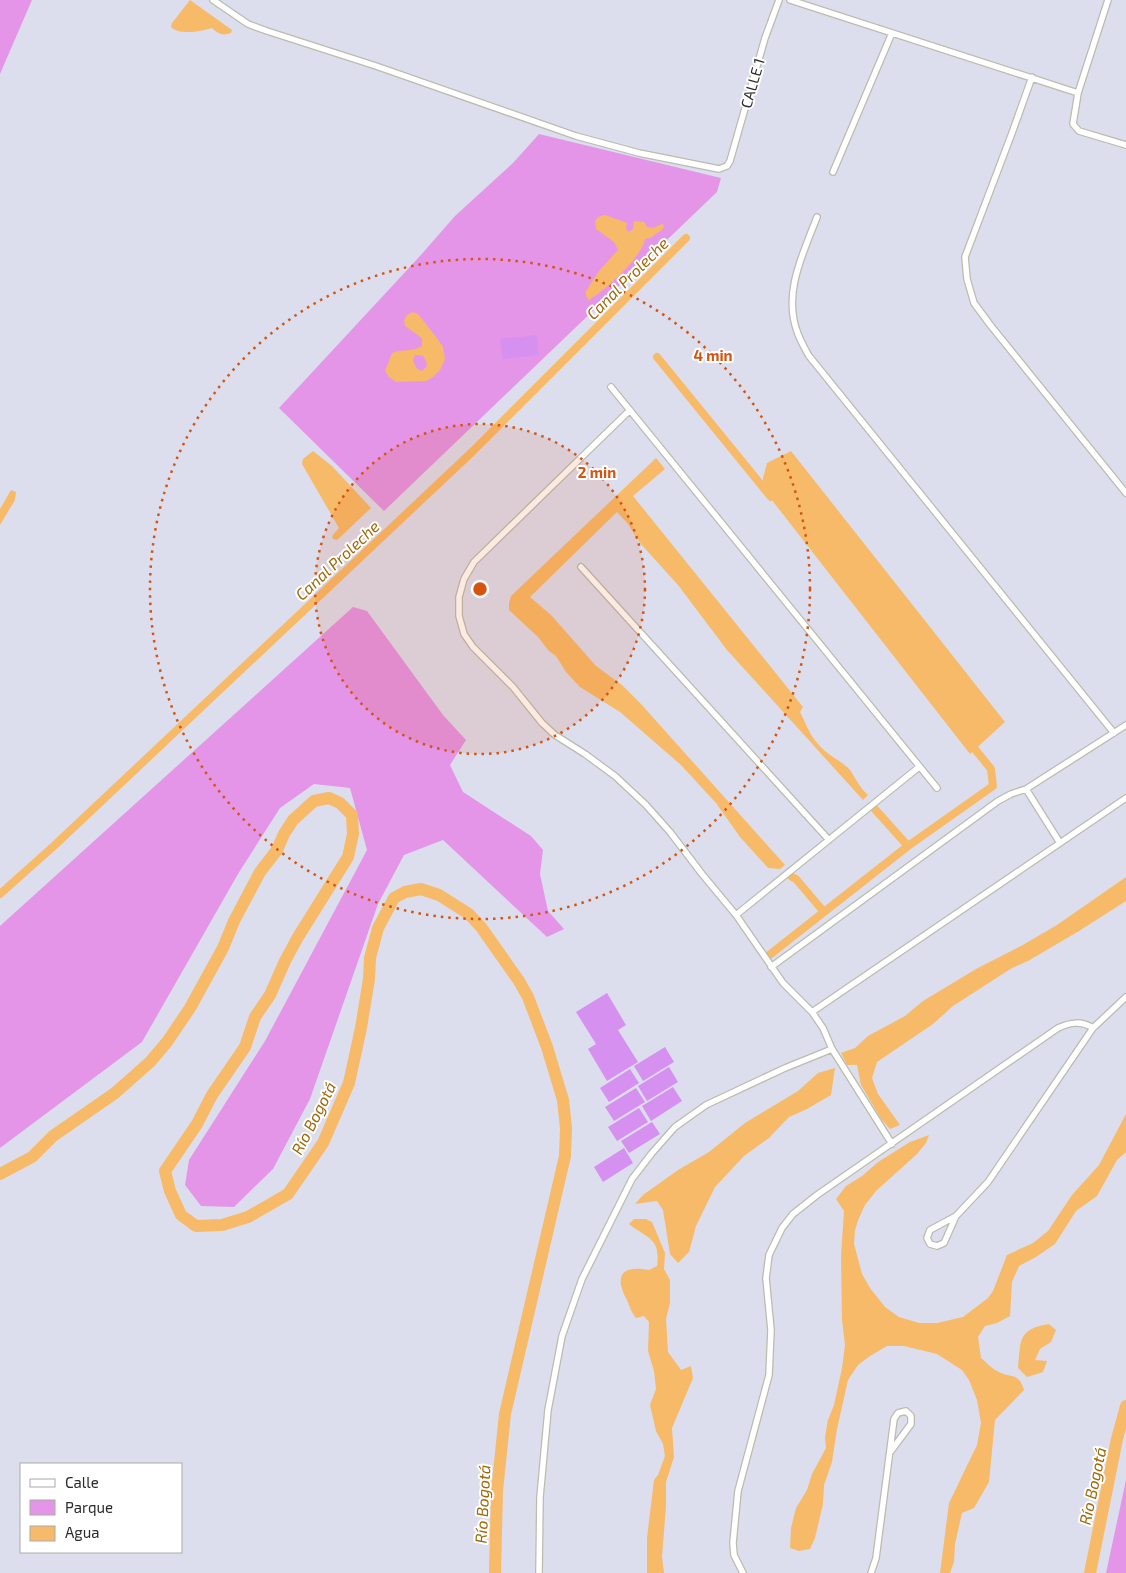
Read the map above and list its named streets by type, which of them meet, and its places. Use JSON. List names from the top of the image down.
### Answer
{
  "streets": {
    "street": ["CALLE 1"]
  },
  "water": ["Canal Proleche", "Río Bogotá"],
  "legend": ["Calle", "Parque", "Agua"],
  "rings": ["4 min", "2 min"]
}
